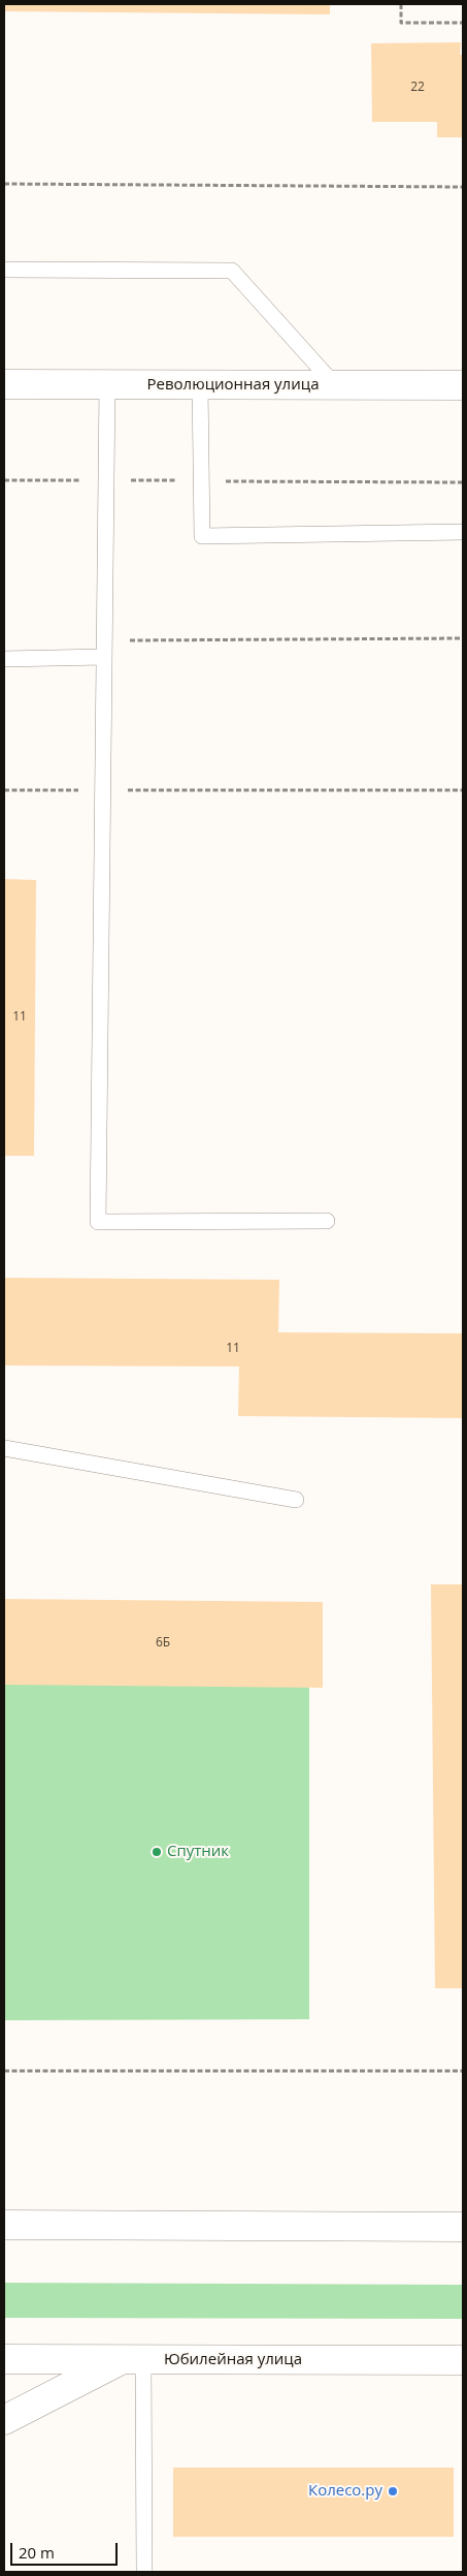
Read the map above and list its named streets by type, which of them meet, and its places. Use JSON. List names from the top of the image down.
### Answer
{
  "streets": {
    "main road": ["Революционная улица", "Юбилейная улица"]
  },
  "places": ["Спутник", "Колесо.ру"],
  "house_numbers": [
    "22",
    "11",
    "11",
    "6Б"
  ],
  "scale_bar": "20 m"
}
